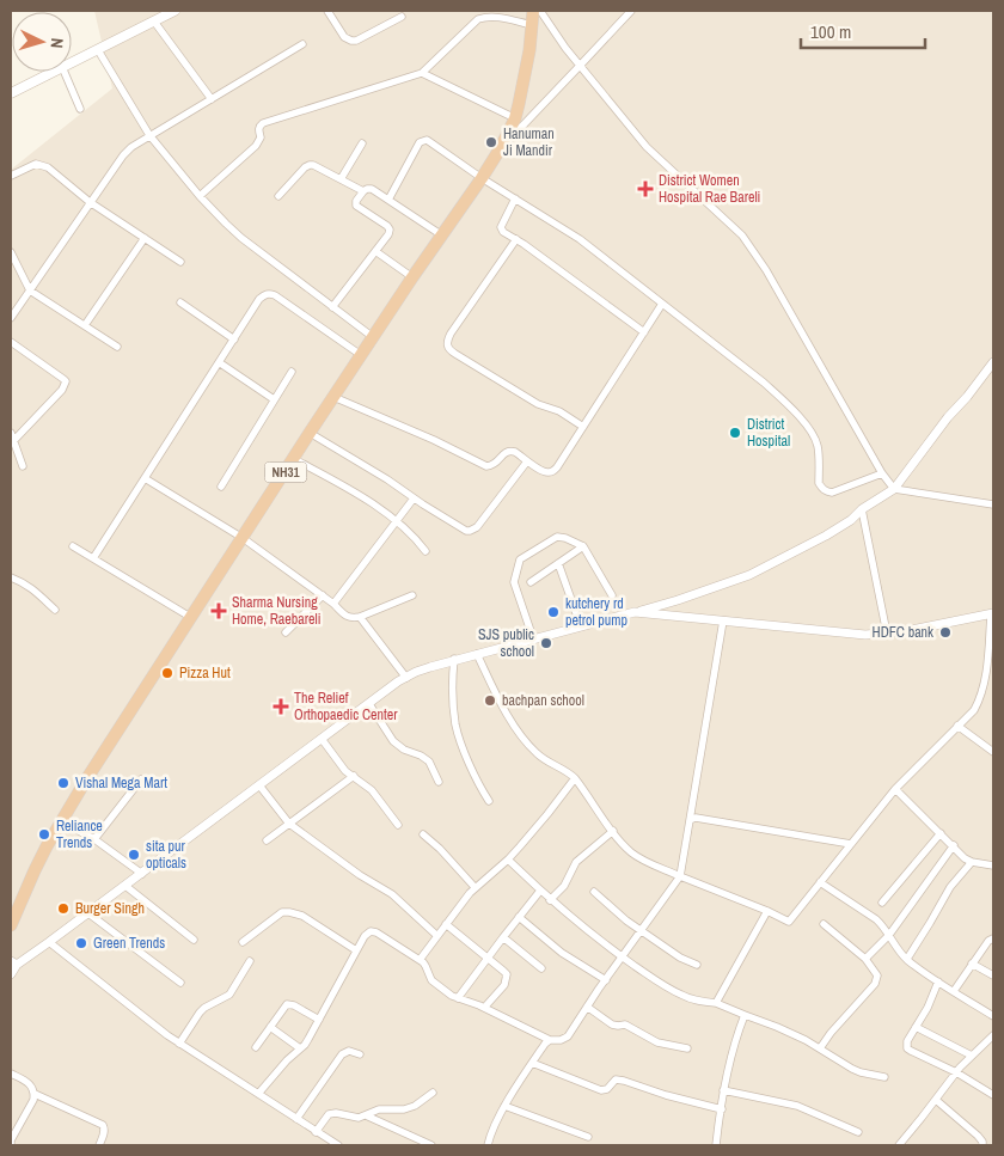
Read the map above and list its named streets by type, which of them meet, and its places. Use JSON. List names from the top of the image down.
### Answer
{
  "streets": {
    "highway": ["NH31"]
  },
  "places": {
    "other": [
      "Hanuman Ji Mandir",
      "District Hospital",
      "kutchery rd petrol pump",
      "HDFC bank",
      "SJS public school",
      "Pizza Hut",
      "bachpan school",
      "Vishal Mega Mart",
      "Reliance Trends",
      "sita pur opticals",
      "Burger Singh",
      "Green Trends"
    ],
    "health": ["District Women Hospital Rae Bareli", "Sharma Nursing Home, Raebareli", "The Relief Orthopaedic Center"]
  },
  "scale_bar": "100 m",
  "north": "right"
}
